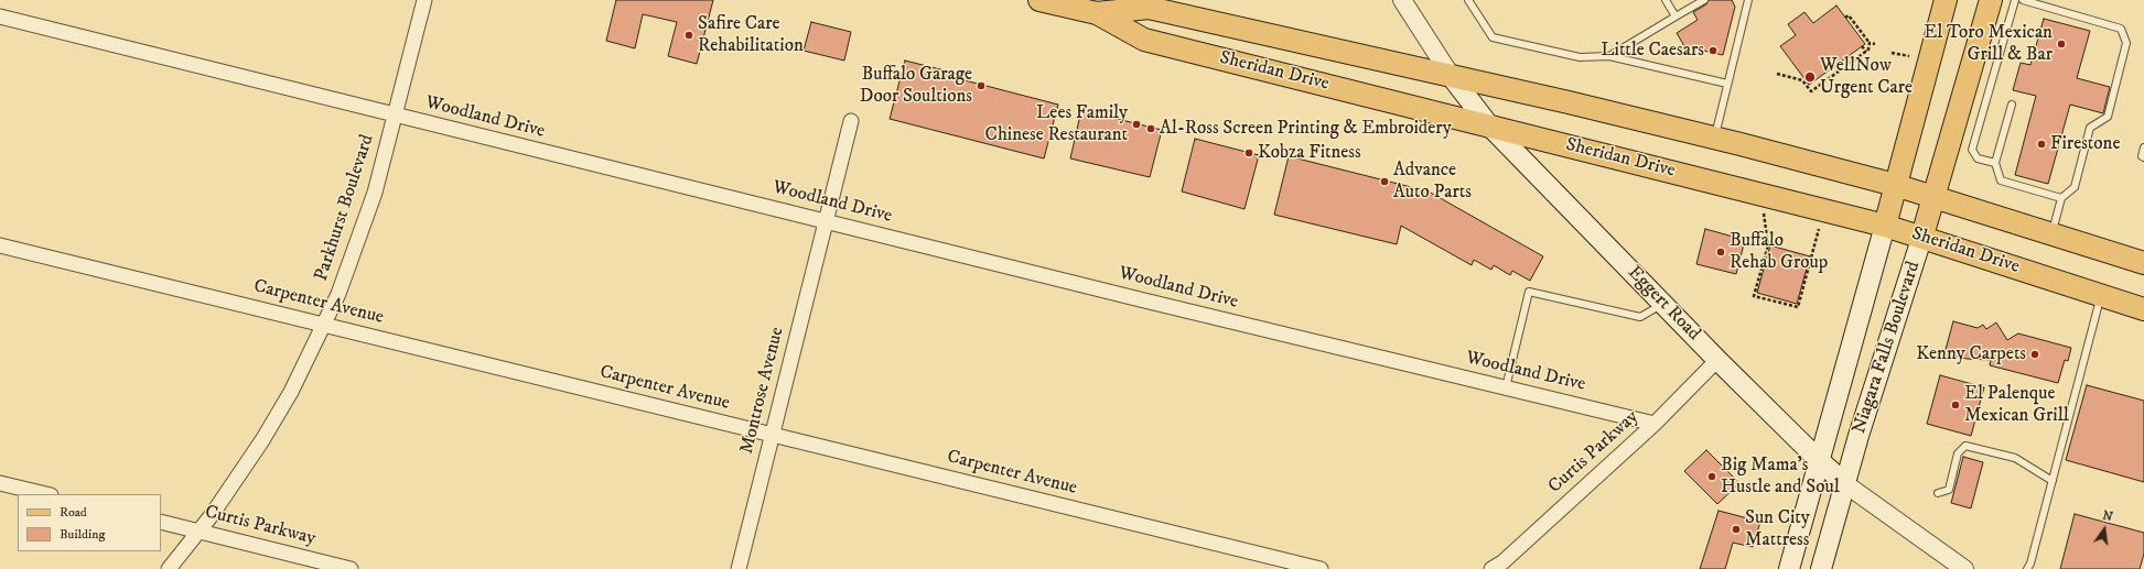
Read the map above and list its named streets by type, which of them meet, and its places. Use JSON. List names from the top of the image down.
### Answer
{
  "streets": {
    "main road": ["Sheridan Drive", "Eggert Road", "Niagara Falls Boulevard"],
    "street": [
      "Woodland Drive",
      "Parkhurst Boulevard",
      "Carpenter Avenue",
      "Montrose Avenue",
      "Curtis Parkway"
    ]
  },
  "crossings": [
    ["Sheridan Drive", "Eggert Road"],
    ["Sheridan Drive", "Niagara Falls Boulevard"],
    ["Woodland Drive", "Parkhurst Boulevard"],
    ["Woodland Drive", "Montrose Avenue"],
    ["Woodland Drive", "Curtis Parkway"],
    ["Parkhurst Boulevard", "Carpenter Avenue"],
    ["Parkhurst Boulevard", "Curtis Parkway"],
    ["Carpenter Avenue", "Montrose Avenue"],
    ["Eggert Road", "Niagara Falls Boulevard"],
    ["Eggert Road", "Curtis Parkway"]
  ],
  "places": [
    "Safire Care Rehabilitation",
    "El Toro Mexican Grill & Bar",
    "Little Caesars",
    "WellNow Urgent Care",
    "Buffalo Garage Door Soultions",
    "Lees Family Chinese Restaurant",
    "Al-Ross Screen Printing & Embroidery",
    "Firestone",
    "Kobza Fitness",
    "Advance Auto Parts",
    "Buffalo Rehab Group",
    "Kenny Carpets",
    "El Palenque Mexican Grill",
    "Big Mama's Hustle and Soul",
    "Sun City Mattress"
  ],
  "legend": ["Road", "Building"],
  "north": "top"
}
